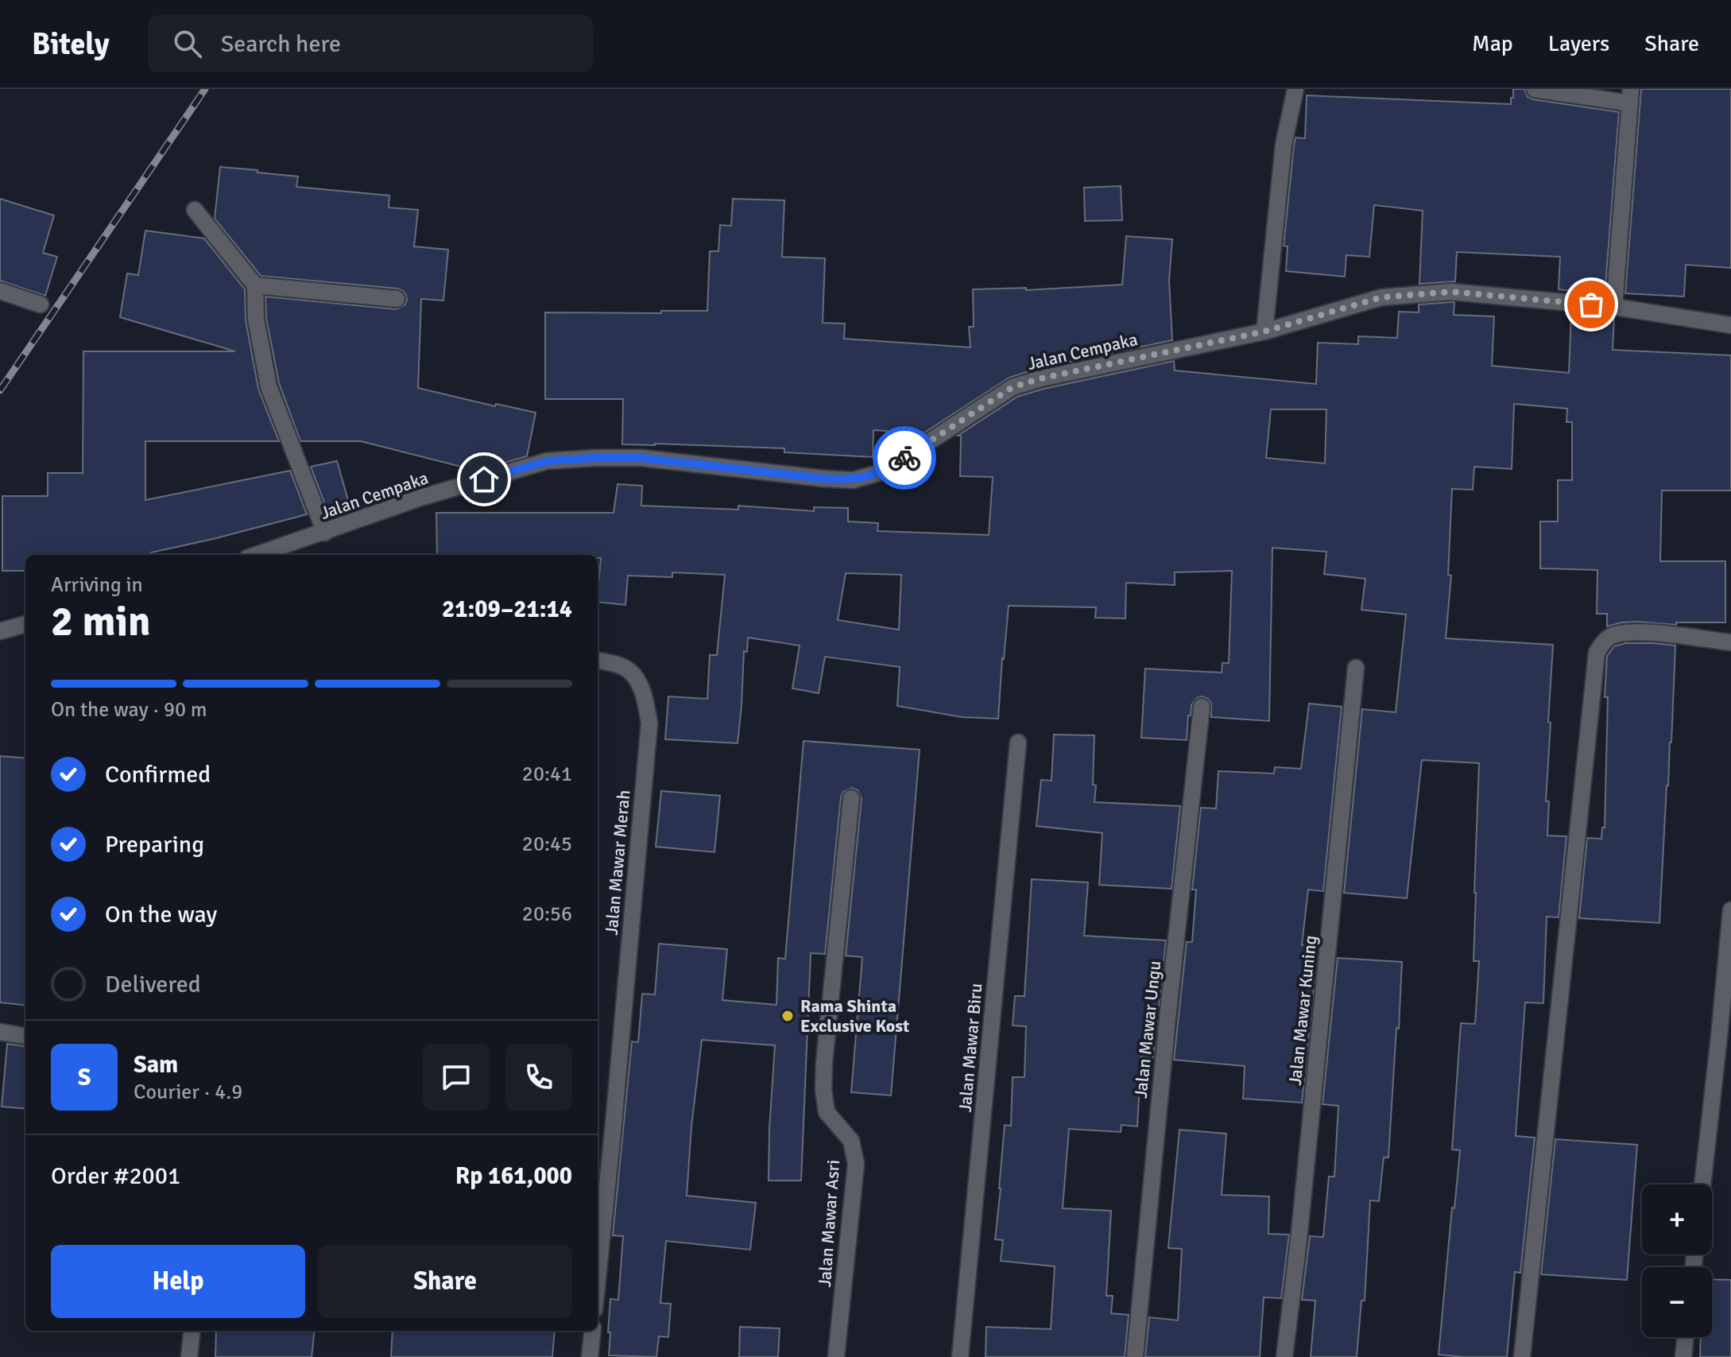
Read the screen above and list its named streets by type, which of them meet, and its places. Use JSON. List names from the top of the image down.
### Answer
{
  "streets": {
    "street": [
      "Jalan Cempaka",
      "Jalan Mawar Merah",
      "Jalan Mawar Kuning",
      "Jalan Mawar Ungu",
      "Jalan Mawar Biru",
      "Jalan Mawar Asri"
    ]
  },
  "places": ["Rama Shinta Exclusive Kost"],
  "page": {
    "header": "Bitely",
    "search": "Search here",
    "nav": ["Map", "Layers", "Share"],
    "heading": ["2 min", "Arriving in", "21:09–21:14"],
    "panel": [
      "Sam",
      "Courier · 4.9",
      "Order #2001",
      "Rp 161,000"
    ],
    "bar": "On the way · 90 m",
    "list": [
      ["Confirmed", "20:41"],
      ["Preparing", "20:45"],
      ["On the way", "20:56"],
      "Delivered"
    ],
    "round": "S",
    "map_buttons": ["+", "−"],
    "buttons": ["Help", "Share"]
  }
}
